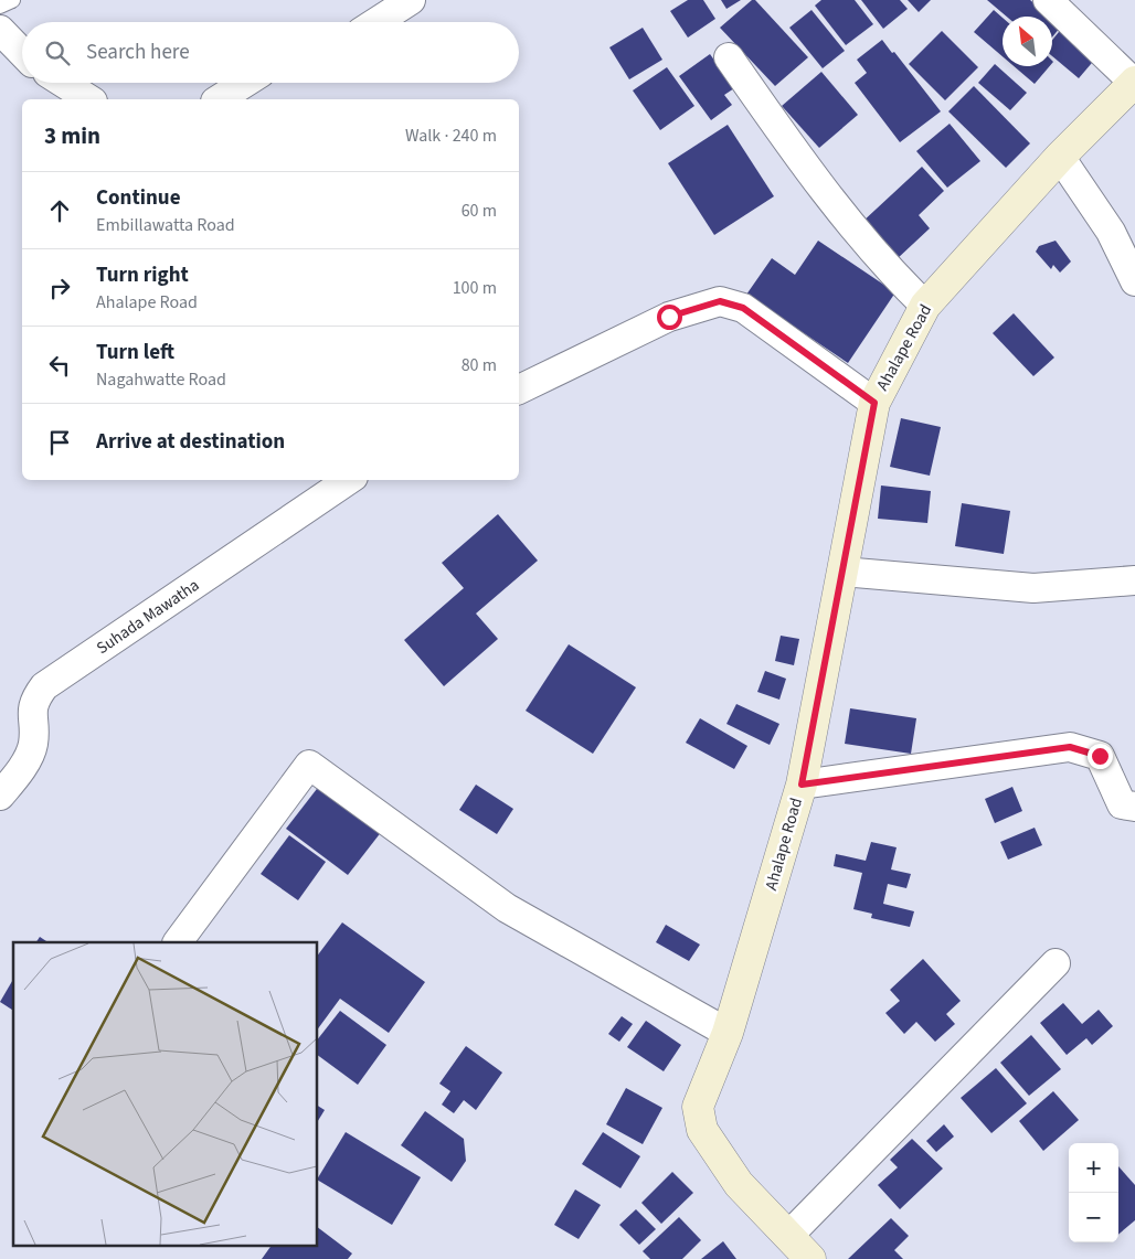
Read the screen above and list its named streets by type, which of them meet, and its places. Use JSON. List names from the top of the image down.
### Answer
{
  "streets": {
    "street": ["Ahalape Road", "Suhada Mawatha"]
  },
  "north": "top left",
  "page": {
    "search": "Search here",
    "heading": ["3 min", "Walk · 240 m"],
    "list": [
      ["Continue", "Embillawatta Road", "60 m"],
      ["Turn right", "Ahalape Road", "100 m"],
      ["Turn left", "Nagahwatte Road", "80 m"],
      "Arrive at destination"
    ],
    "map_buttons": ["+", "−"]
  }
}
